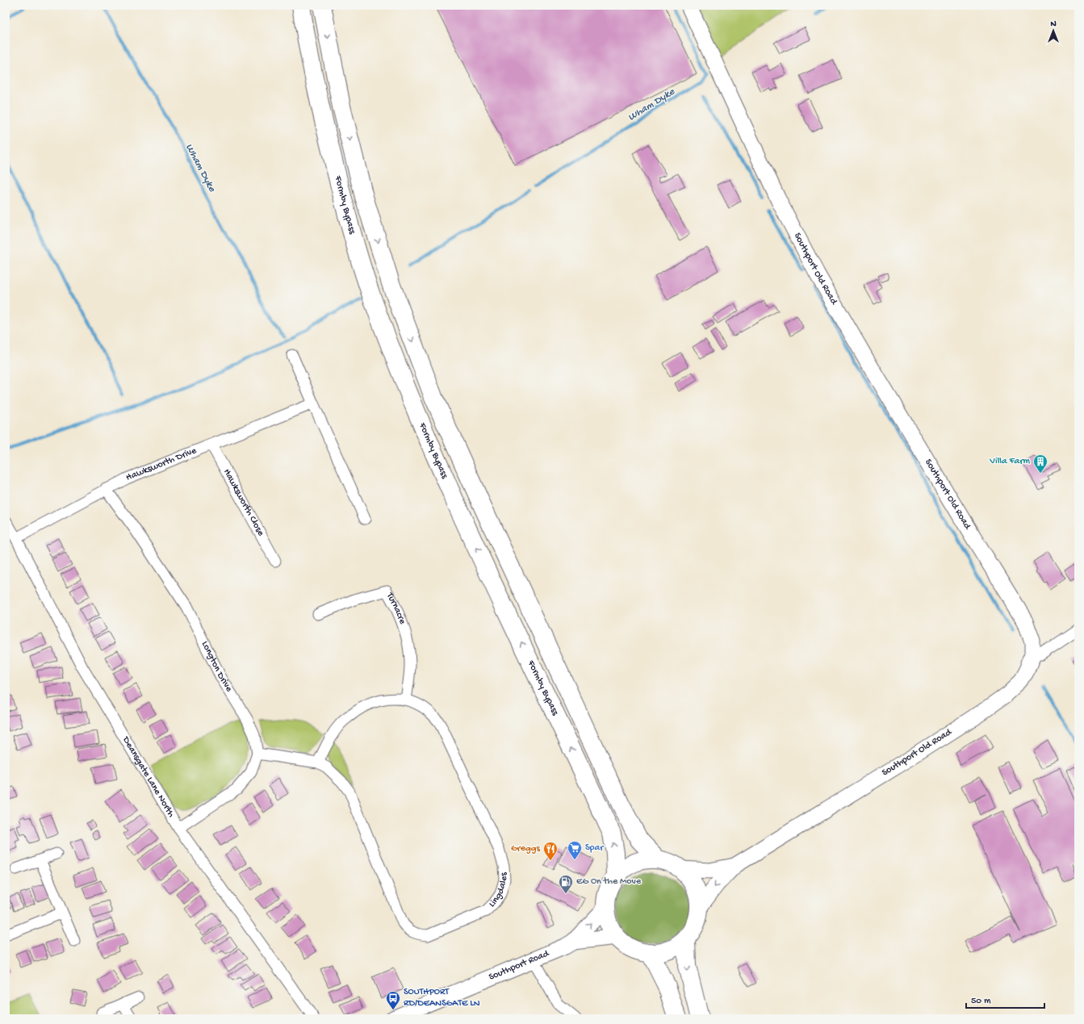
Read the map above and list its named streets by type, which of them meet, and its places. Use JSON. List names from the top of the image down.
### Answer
{
  "streets": {
    "highway": ["Formby Bypass"],
    "street": [
      "Southport Old Road",
      "Hawksworth Drive",
      "Hawksworth Close",
      "Turnacre",
      "Longton Drive",
      "Deansgate Lane North",
      "Lingdales",
      "Southport Road"
    ]
  },
  "crossings": [
    ["Formby Bypass", "Southport Road"],
    ["Hawksworth Drive", "Hawksworth Close"],
    ["Hawksworth Drive", "Longton Drive"],
    ["Hawksworth Drive", "Deansgate Lane North"],
    ["Turnacre", "Lingdales"],
    ["Longton Drive", "Lingdales"]
  ],
  "water": ["Wham Dyke"],
  "places": {
    "building": ["Villa Farm"],
    "supermarket": ["Spar"],
    "restaurant": ["Greggs"],
    "fuel station": ["EG On the Move"],
    "bus stop": ["SOUTHPORT RD/DEANSGATE LN"]
  },
  "scale_bar": "50 m",
  "north": "top"
}
